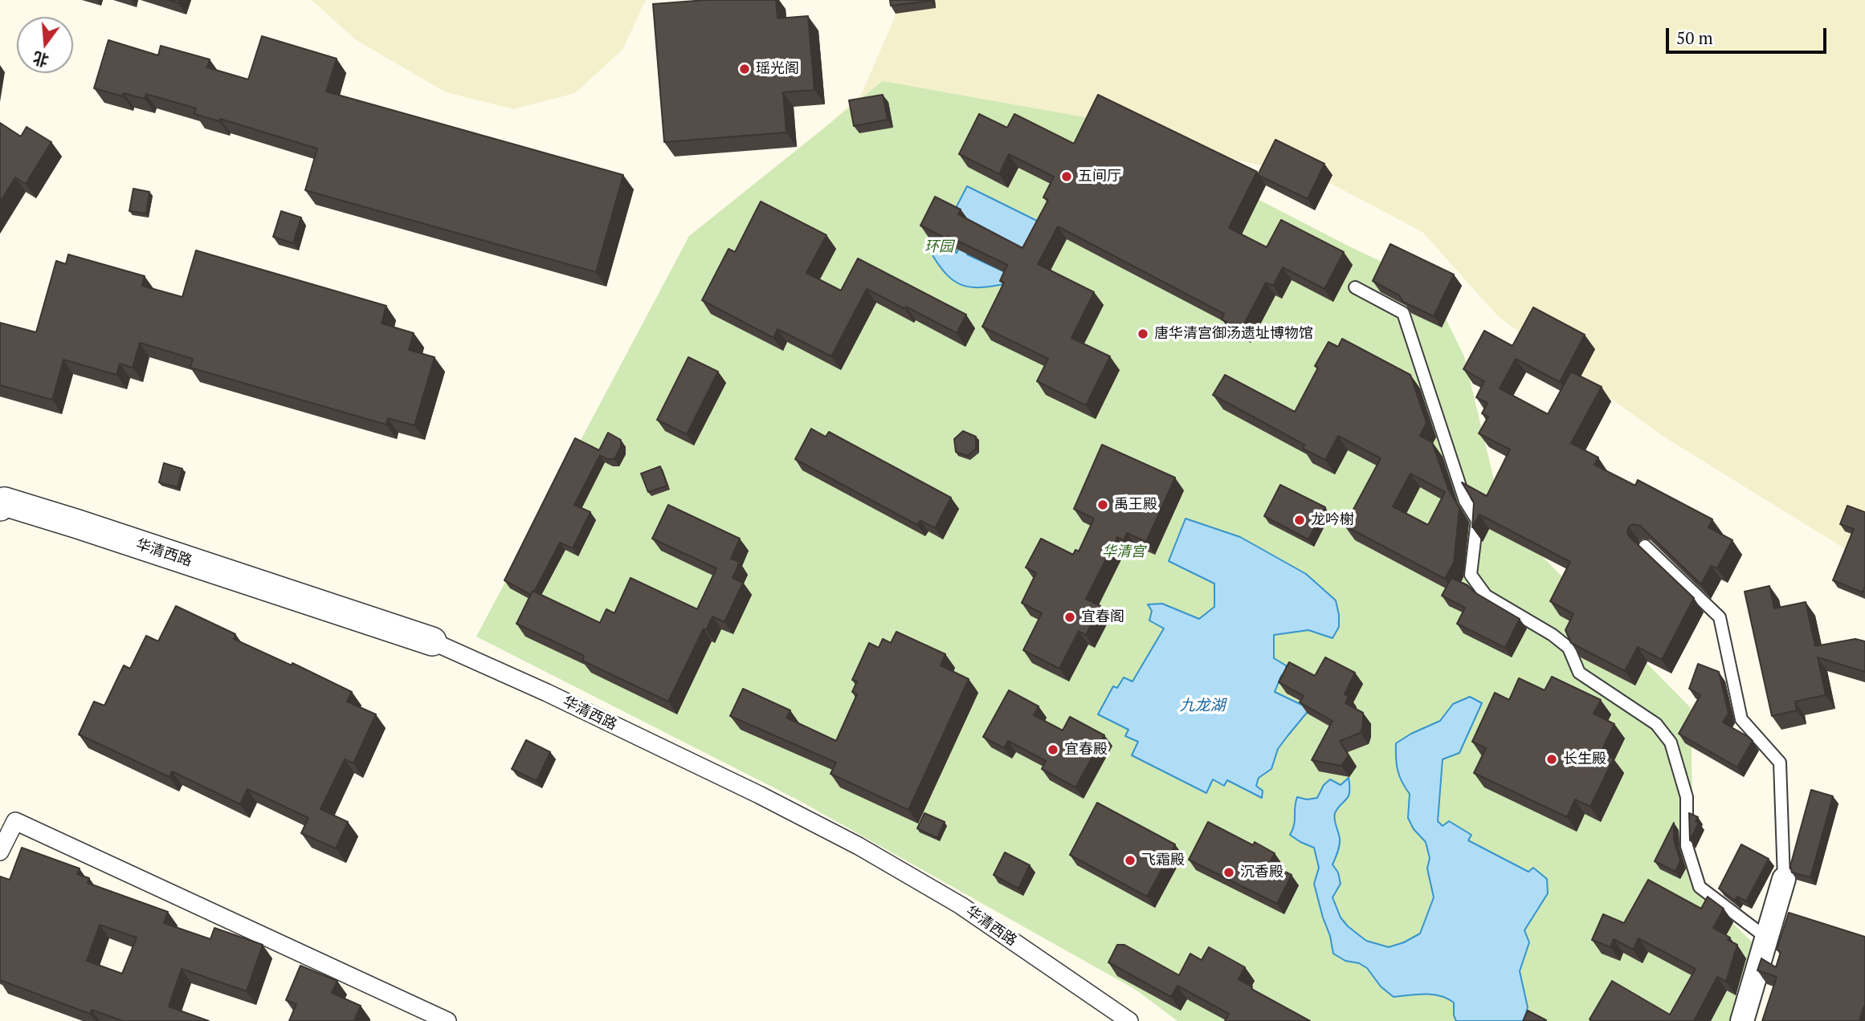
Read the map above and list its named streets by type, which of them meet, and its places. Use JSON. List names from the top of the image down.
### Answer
{
  "streets": {
    "street": ["华清西路"]
  },
  "water": ["九龙湖"],
  "parks": ["环园", "华清宫"],
  "places": [
    "瑶光阁",
    "五间厅",
    "唐华清宫御汤遗址博物馆",
    "禹王殿",
    "龙吟榭",
    "宜春阁",
    "宜春殿",
    "长生殿",
    "飞霜殿",
    "沉香殿"
  ],
  "scale_bar": "50 m",
  "north": "bottom"
}
